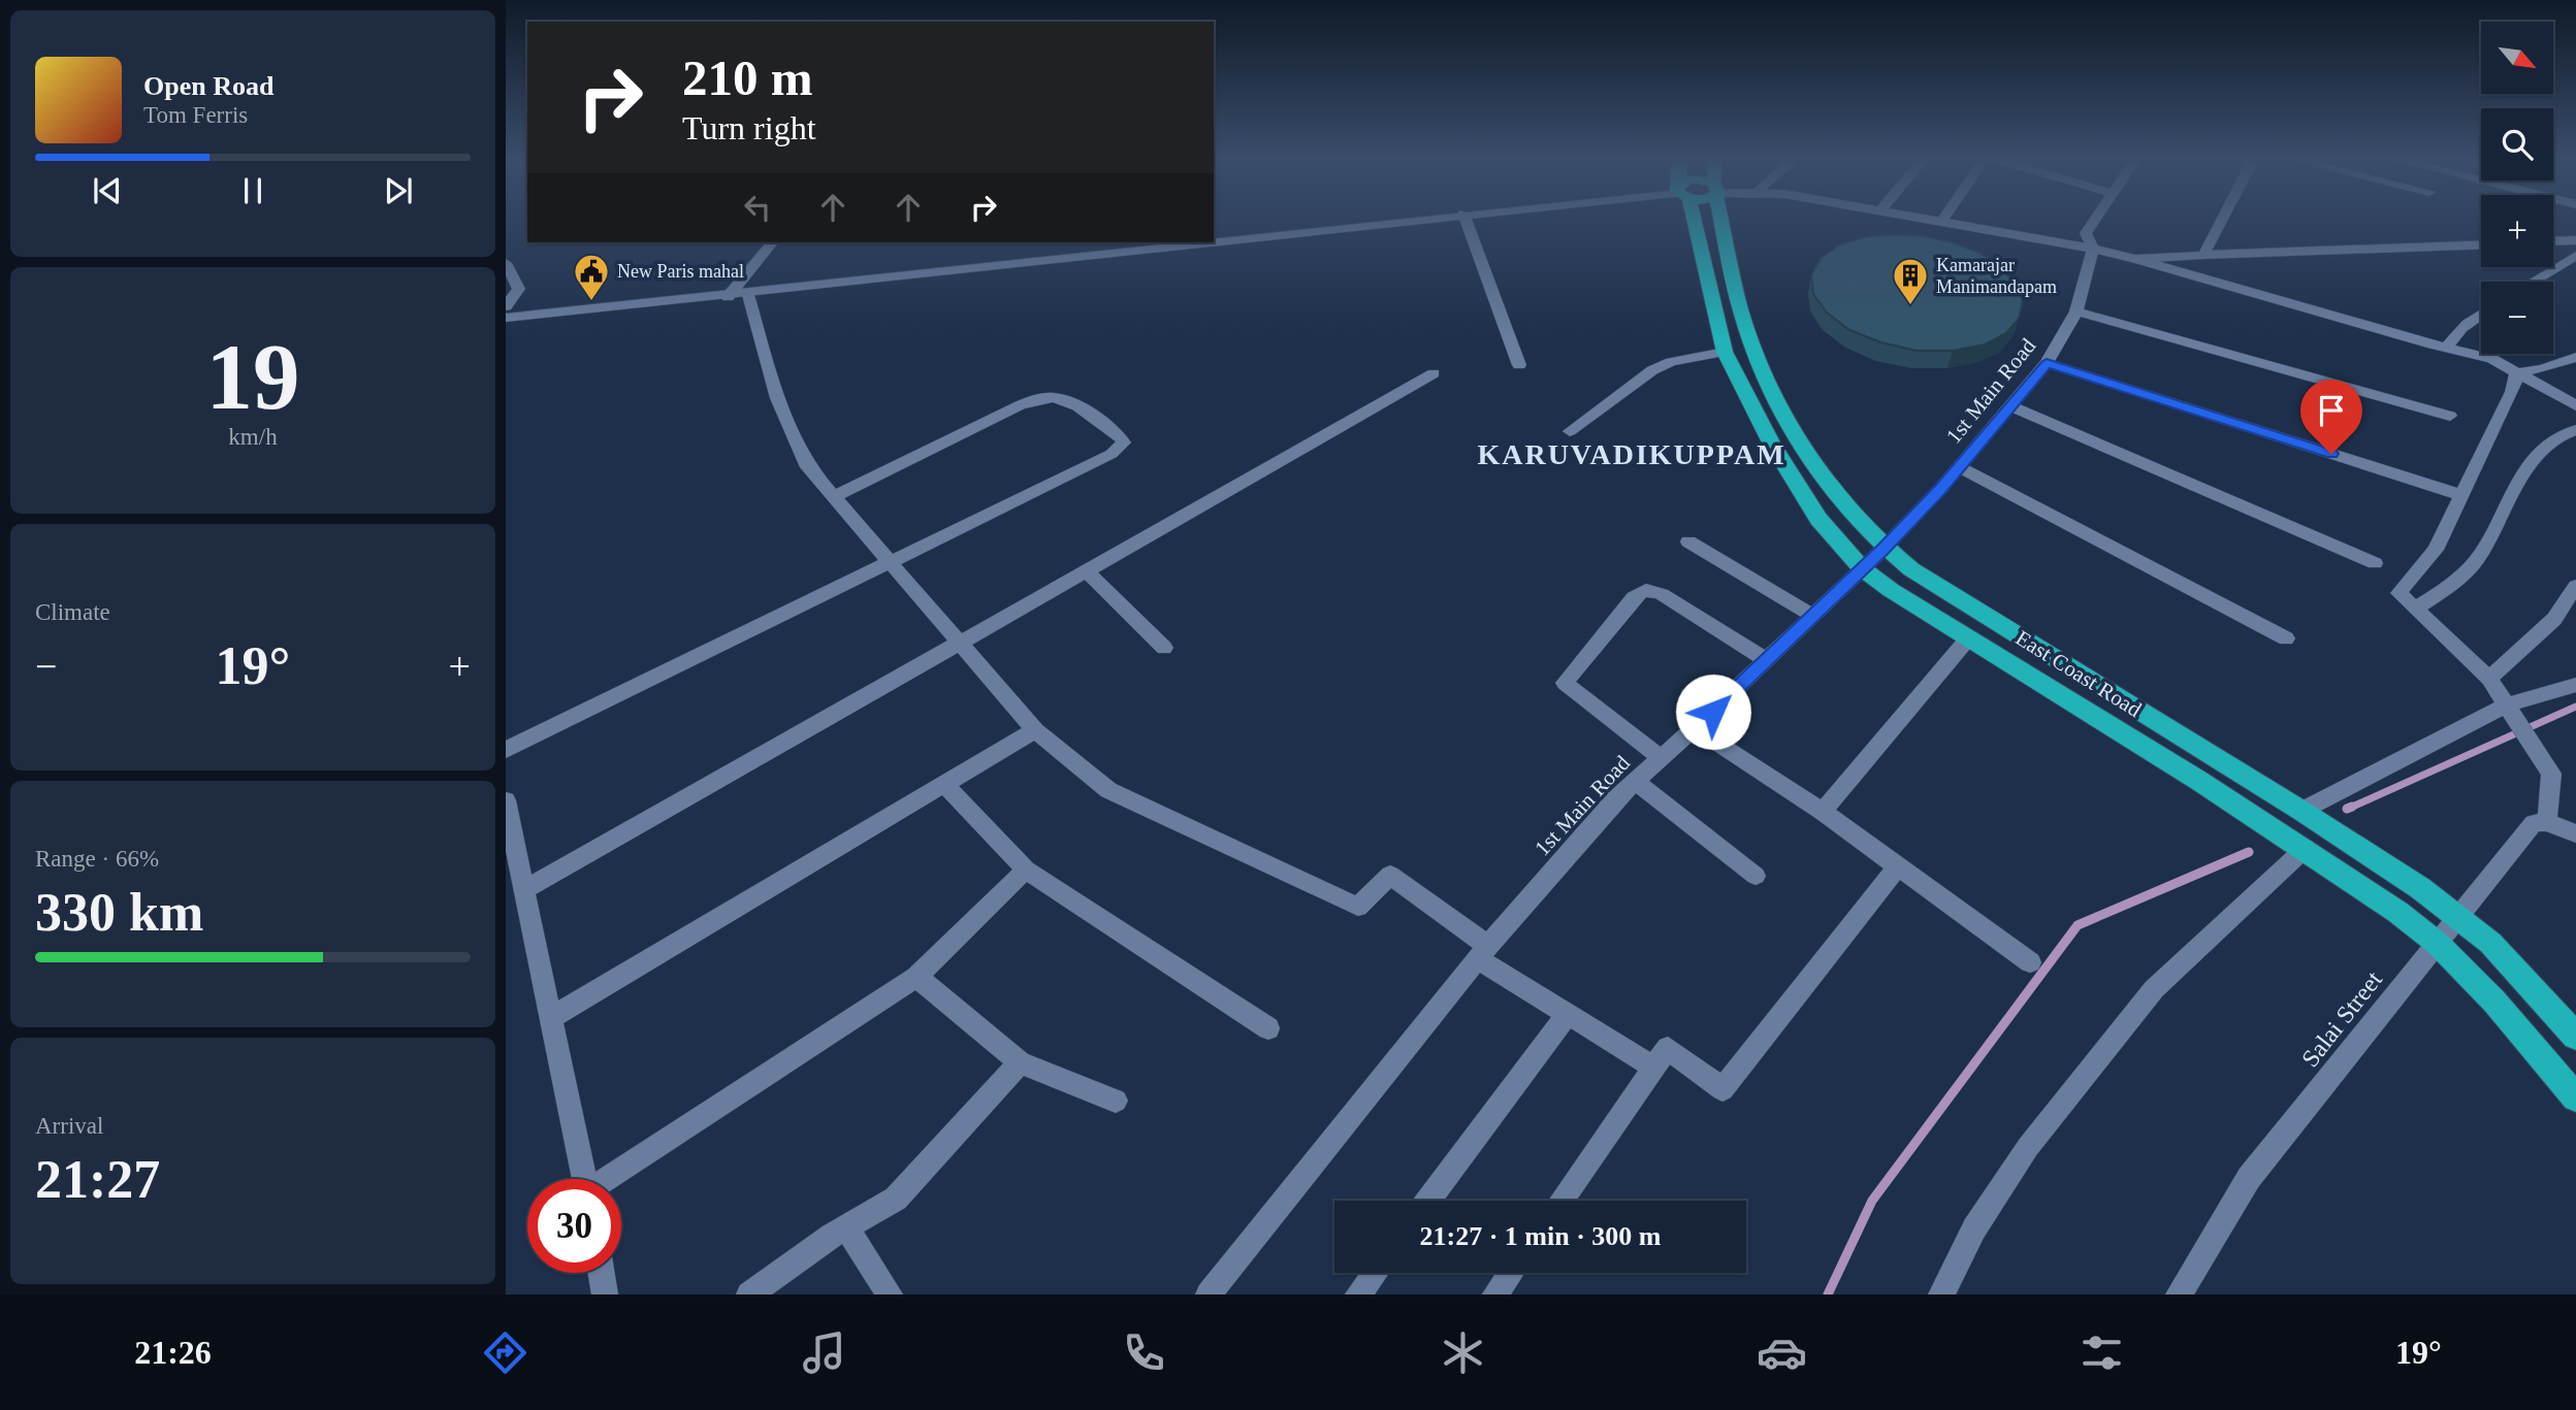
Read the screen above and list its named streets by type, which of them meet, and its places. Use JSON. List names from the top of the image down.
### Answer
{
  "streets": {
    "highway": ["East Coast Road"],
    "street": ["1st Main Road", "Salai Street"]
  },
  "crossings": [
    ["1st Main Road", "East Coast Road"],
    ["East Coast Road", "Salai Street"]
  ],
  "districts": ["KARUVADIKUPPAM"],
  "places": {
    "public building": ["New Paris mahal"],
    "building": ["Kamarajar Manimandapam"]
  },
  "north": "bottom right",
  "page": {
    "map_buttons": ["+", "−"],
    "turn": ["210 m", "Turn right"],
    "song": ["Open Road", "Tom Ferris"],
    "tile": [
      ["19", "km/h"],
      "Climate",
      ["Range · 66%", "330 km"],
      ["Arrival", "21:27"]
    ],
    "heat": ["−", "19°", "+"],
    "limit": "30",
    "trip": "21:27 · 1 min · 300 m",
    "tabs": ["21:26", "19°"]
  }
}
